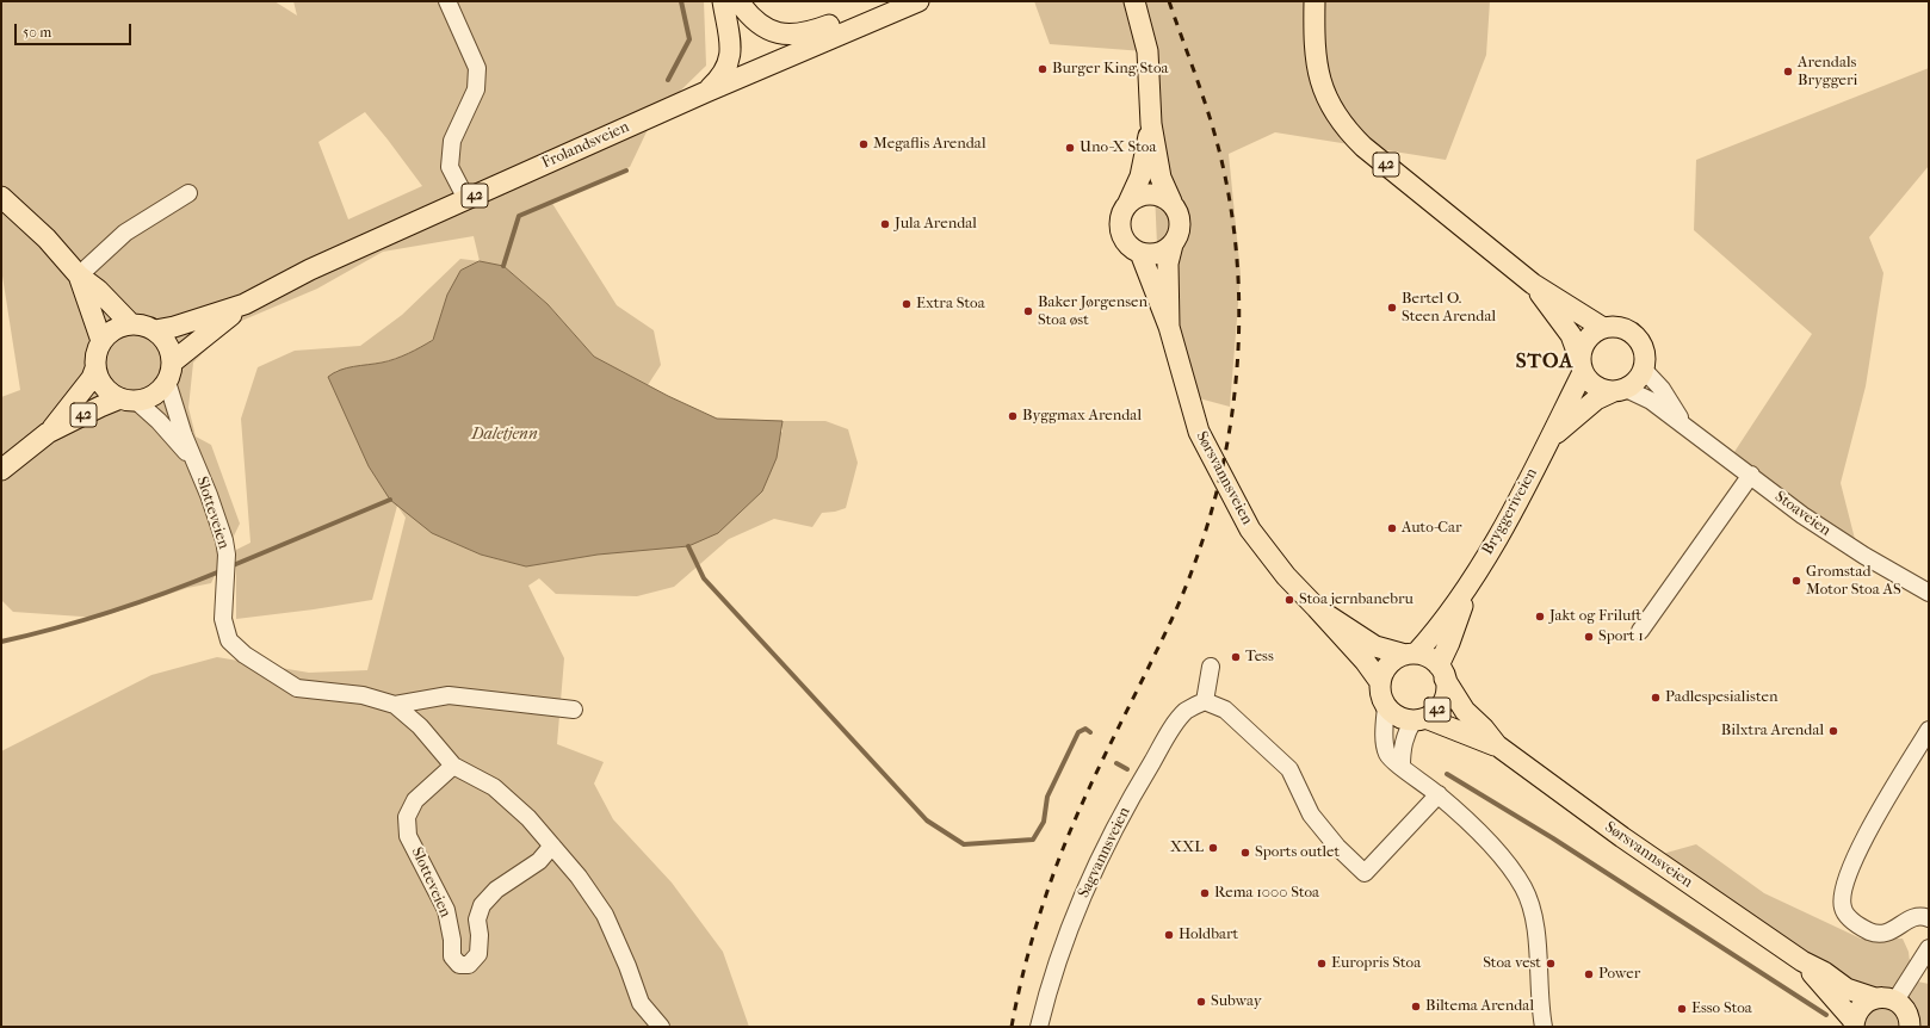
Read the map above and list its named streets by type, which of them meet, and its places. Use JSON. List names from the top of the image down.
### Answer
{
  "streets": {
    "main road": [
      "Frolandsveien",
      "42",
      "Sørsvannsveien",
      "Bryggeriveien"
    ],
    "street": ["Slotteveien", "Stoaveien", "Sagvannsveien"]
  },
  "crossings": [
    ["Frolandsveien", "42"],
    ["Frolandsveien", "Slotteveien"],
    ["42", "Sørsvannsveien"],
    ["42", "Bryggeriveien"],
    ["42", "Slotteveien"],
    ["42", "Stoaveien"],
    ["Sørsvannsveien", "Bryggeriveien"],
    ["Bryggeriveien", "Stoaveien"]
  ],
  "districts": ["STOA"],
  "water": ["Daletjenn"],
  "places": [
    "Burger King Stoa",
    "Arendals Bryggeri",
    "Megaflis Arendal",
    "Uno-X Stoa",
    "Jula Arendal",
    "Extra Stoa",
    "Bertel O. Steen Arendal",
    "Baker Jørgensen Stoa øst",
    "Byggmax Arendal",
    "Auto-Car",
    "Gromstad Motor Stoa AS",
    "Stoa jernbanebru",
    "Jakt og Friluft",
    "Sport 1",
    "Tess",
    "Padlespesialisten",
    "Bilxtra Arendal",
    "XXL",
    "Sports outlet",
    "Rema 1000 Stoa",
    "Holdbart",
    "Europris Stoa",
    "Stoa vest",
    "Power",
    "Subway",
    "Biltema Arendal",
    "Esso Stoa"
  ],
  "scale_bar": "50 m"
}
